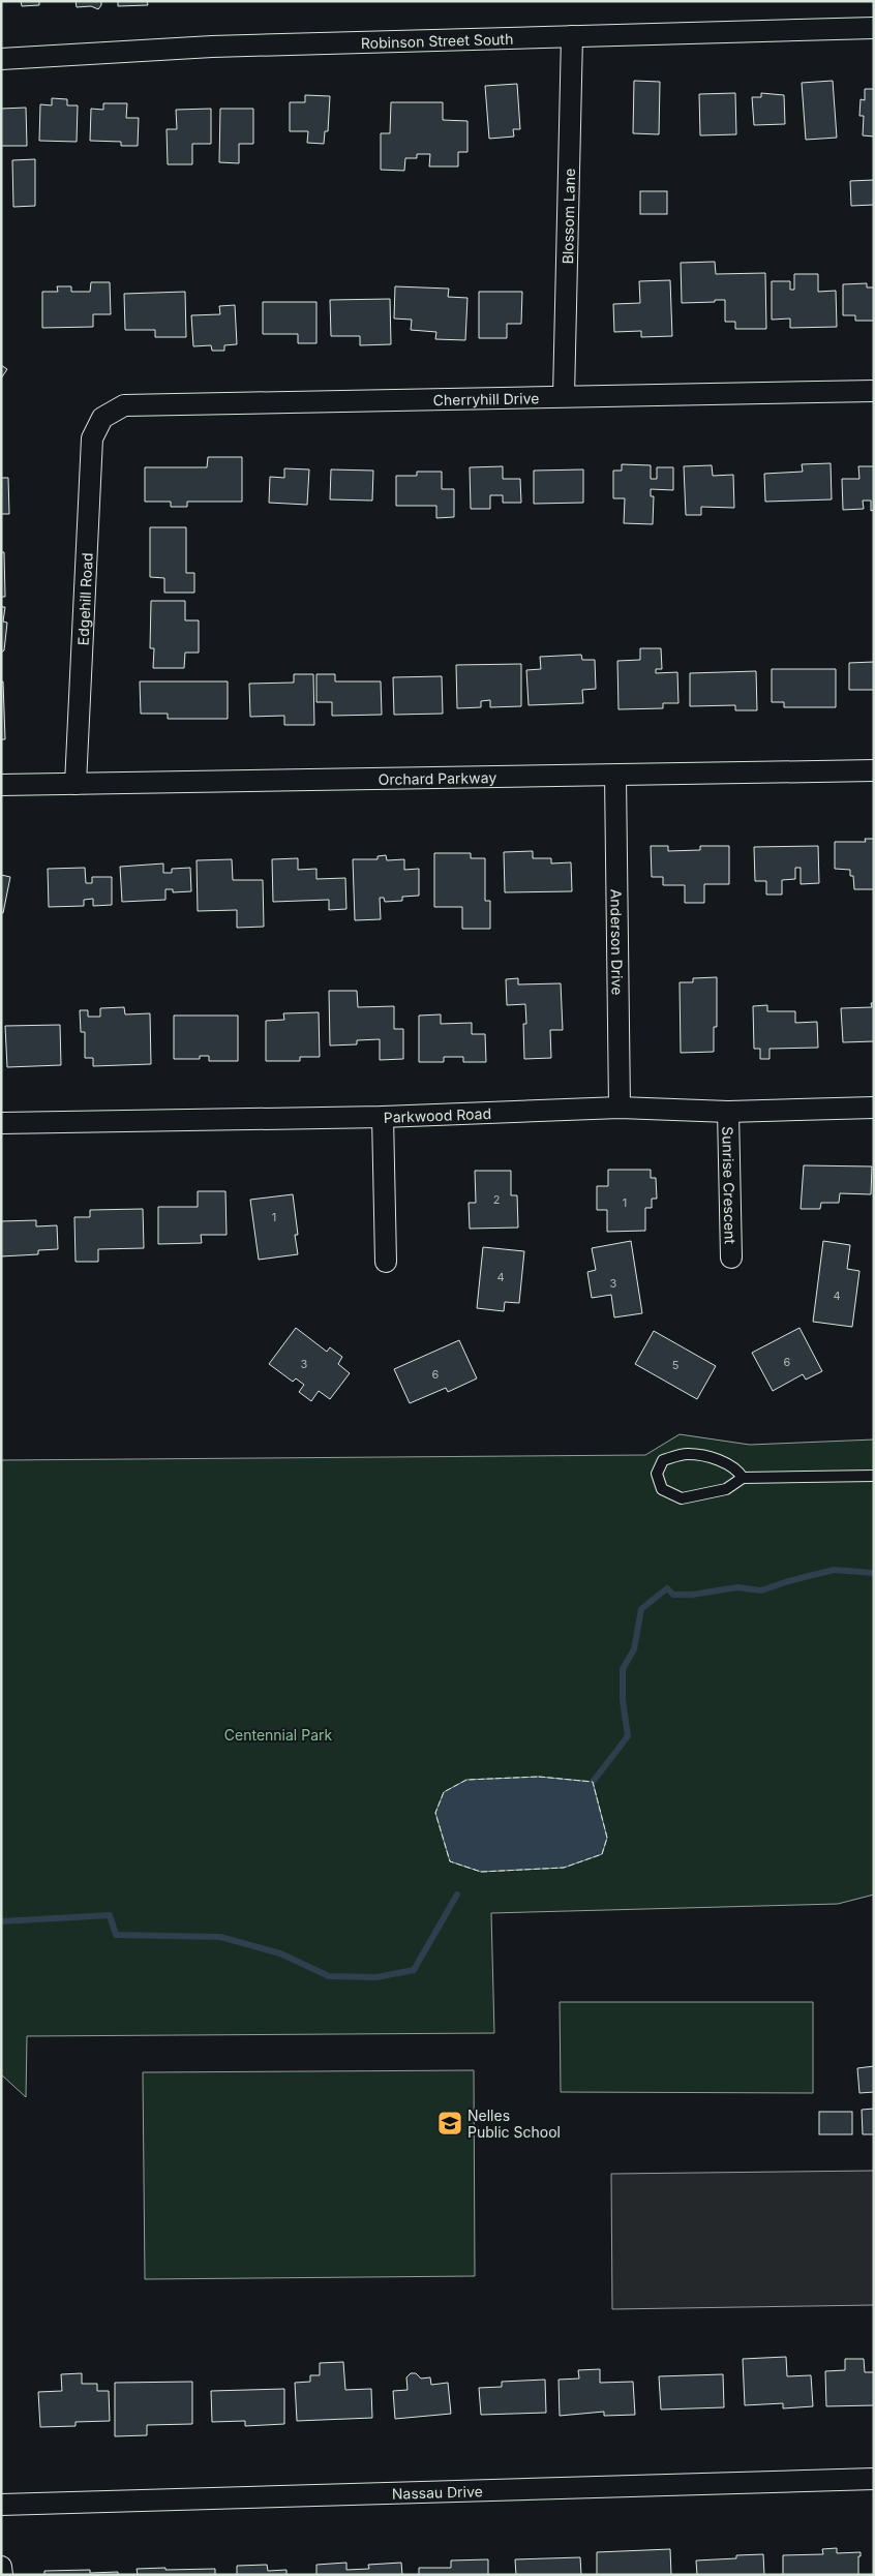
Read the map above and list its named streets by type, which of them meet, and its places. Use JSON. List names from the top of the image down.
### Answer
{
  "streets": {
    "street": [
      "Robinson Street South",
      "Blossom Lane",
      "Cherryhill Drive",
      "Edgehill Road",
      "Orchard Parkway",
      "Anderson Drive",
      "Parkwood Road",
      "Sunrise Crescent",
      "Nassau Drive"
    ]
  },
  "crossings": [
    ["Robinson Street South", "Blossom Lane"],
    ["Blossom Lane", "Cherryhill Drive"],
    ["Cherryhill Drive", "Edgehill Road"],
    ["Edgehill Road", "Orchard Parkway"],
    ["Orchard Parkway", "Anderson Drive"],
    ["Anderson Drive", "Parkwood Road"],
    ["Parkwood Road", "Sunrise Crescent"]
  ],
  "parks": ["Centennial Park"],
  "places": {
    "school or university": ["Nelles Public School"]
  },
  "house_numbers": [
    "2",
    "1",
    "1",
    "4",
    "3",
    "4",
    "6",
    "3",
    "5",
    "6"
  ]
}
